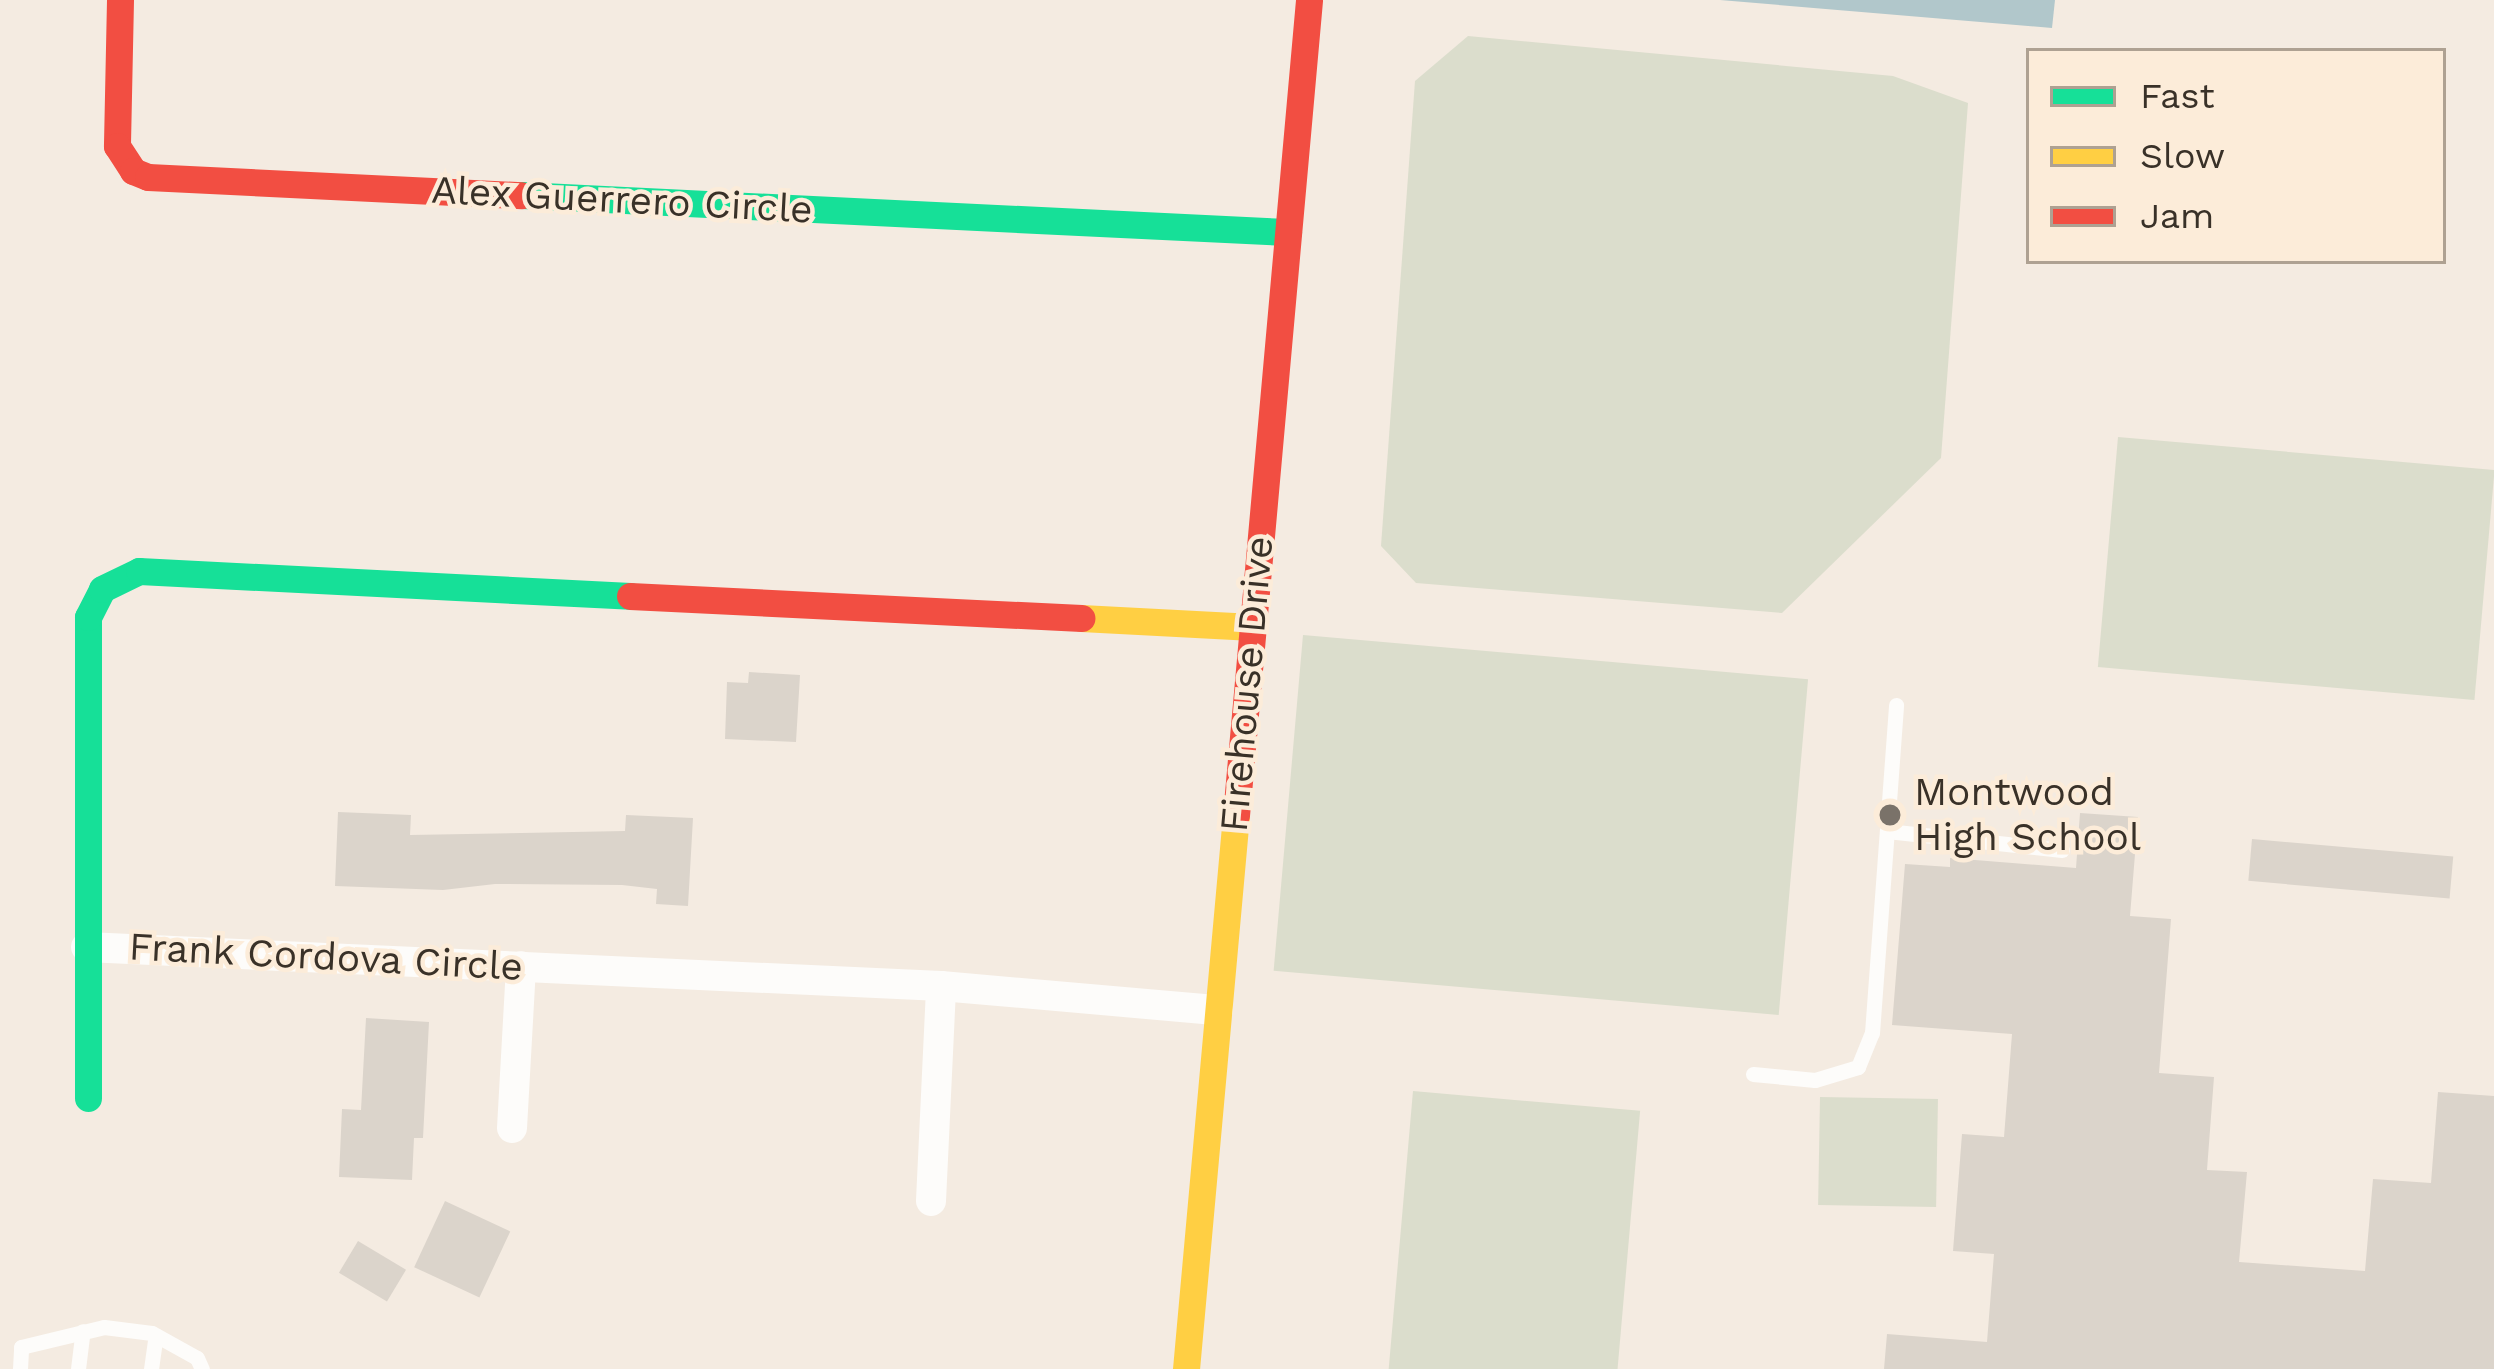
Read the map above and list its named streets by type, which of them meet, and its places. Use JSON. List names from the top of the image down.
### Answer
{
  "streets": {
    "street": ["Alex Guerrero Circle", "Firehouse Drive", "Frank Cordova Circle"]
  },
  "crossings": [
    ["Alex Guerrero Circle", "Firehouse Drive"],
    ["Firehouse Drive", "Frank Cordova Circle"]
  ],
  "places": ["Montwood High School"],
  "legend": ["Fast", "Slow", "Jam"]
}
